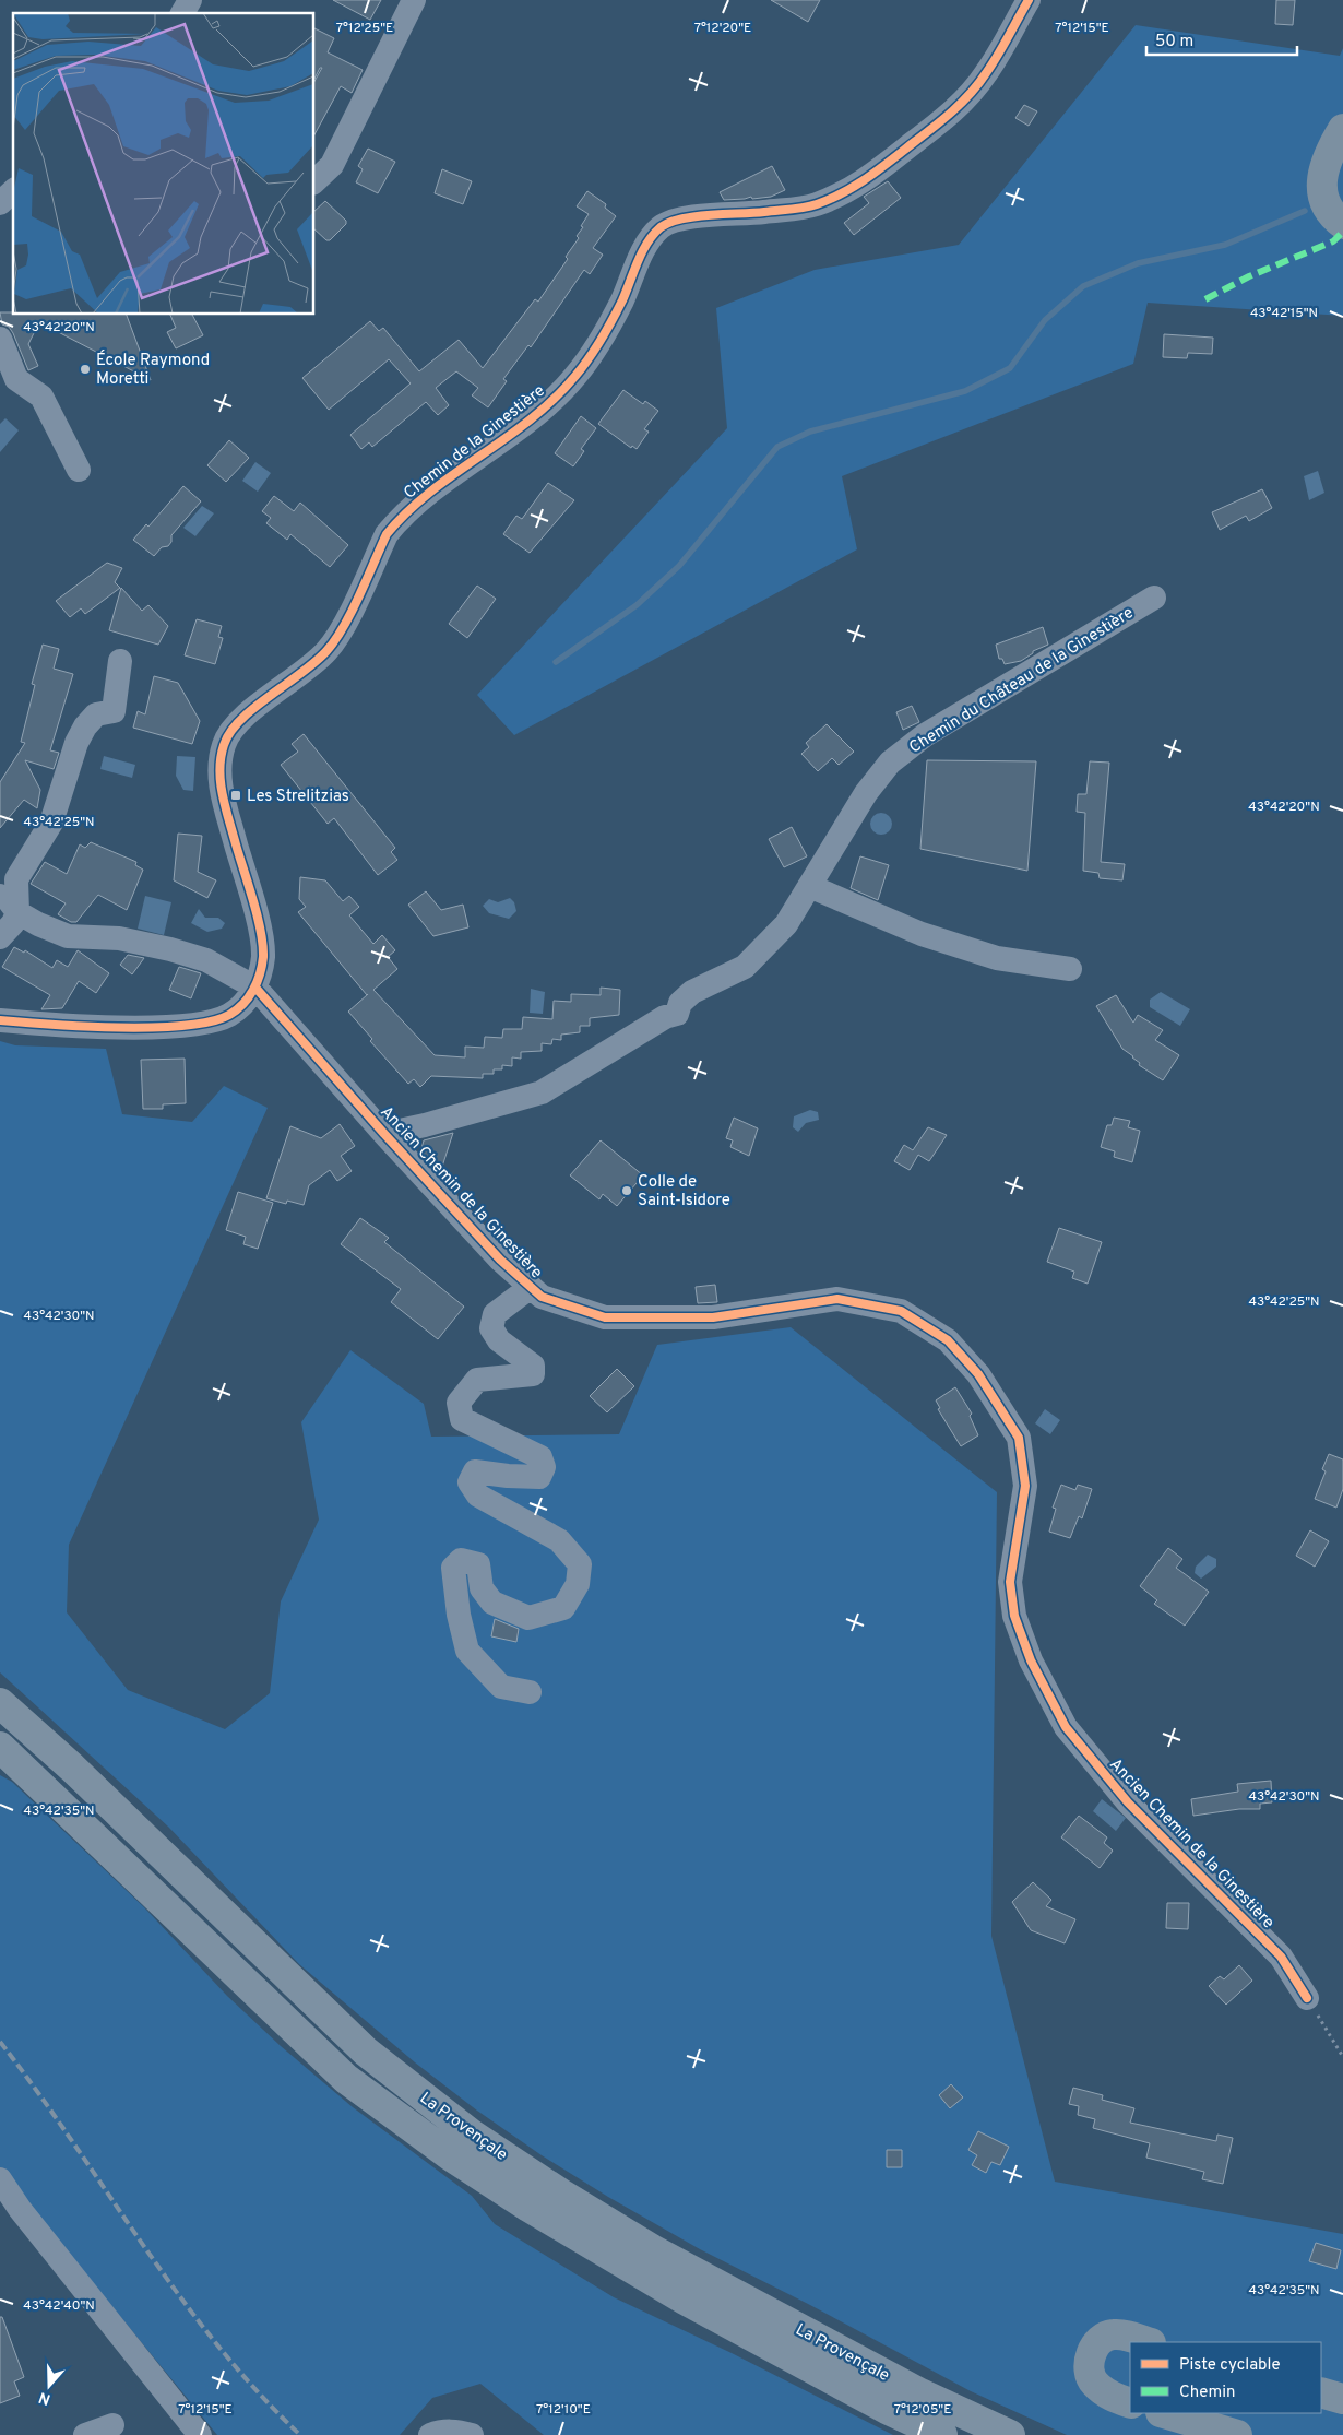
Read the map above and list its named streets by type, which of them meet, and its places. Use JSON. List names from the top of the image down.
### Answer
{
  "streets": {
    "highway": ["La Provençale"],
    "street": ["Chemin de la Ginestière", "Chemin du Château de la Ginestière", "Ancien Chemin de la Ginestière"]
  },
  "crossings": [
    ["Chemin de la Ginestière", "Ancien Chemin de la Ginestière"],
    ["Chemin du Château de la Ginestière", "Ancien Chemin de la Ginestière"]
  ],
  "places": {
    "other": ["École Raymond Moretti", "Colle de Saint-Isidore"],
    "transit": ["Les Strelitzias"]
  },
  "legend": ["Piste cyclable", "Chemin"],
  "scale_bar": "50 m",
  "north": "bottom",
  "coordinates": [
    "7°12'20\"E",
    "7°12'15\"E",
    "7°12'25\"E",
    "43°42'15\"N",
    "43°42'20\"N",
    "43°42'25\"N",
    "43°42'30\"N",
    "43°42'35\"N",
    "43°42'40\"N",
    "7°12'10\"E",
    "7°12'05\"E"
  ]
}
